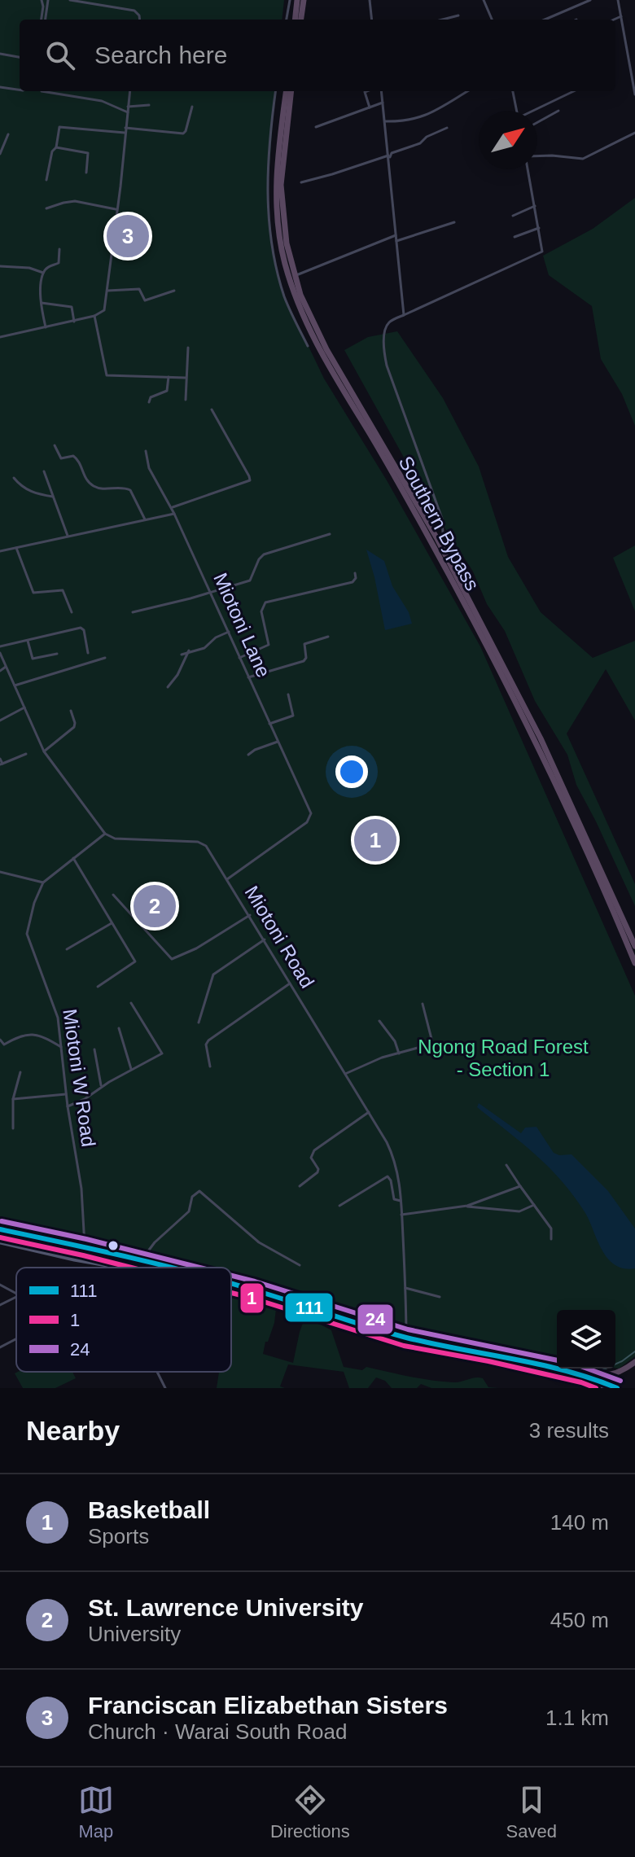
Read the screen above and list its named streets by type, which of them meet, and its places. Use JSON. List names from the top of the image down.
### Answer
{
  "streets": {
    "highway": ["Southern Bypass"],
    "street": ["Miotoni Lane", "Miotoni Road", "Miotoni W Road"]
  },
  "crossings": [
    ["Miotoni Lane", "Miotoni Road"]
  ],
  "parks": ["Ngong Road Forest - Section 1"],
  "lines": ["transit line 24", "transit line 111", "transit line 1"],
  "legend": ["111", "1", "24"],
  "north": "top right",
  "page": {
    "search": "Search here",
    "pins": ["3", "1", "2"],
    "heading": ["Nearby", "3 results"],
    "list": [
      {
        "mark": "1",
        "name": "Basketball",
        "note": "Sports",
        "value": "140 m"
      },
      {
        "mark": "2",
        "name": "St. Lawrence University",
        "note": "University",
        "value": "450 m"
      },
      {
        "mark": "3",
        "name": "Franciscan Elizabethan Sisters",
        "note": "Church · Warai South Road",
        "value": "1.1 km"
      }
    ],
    "nav": ["Map", "Directions", "Saved"]
  }
}
